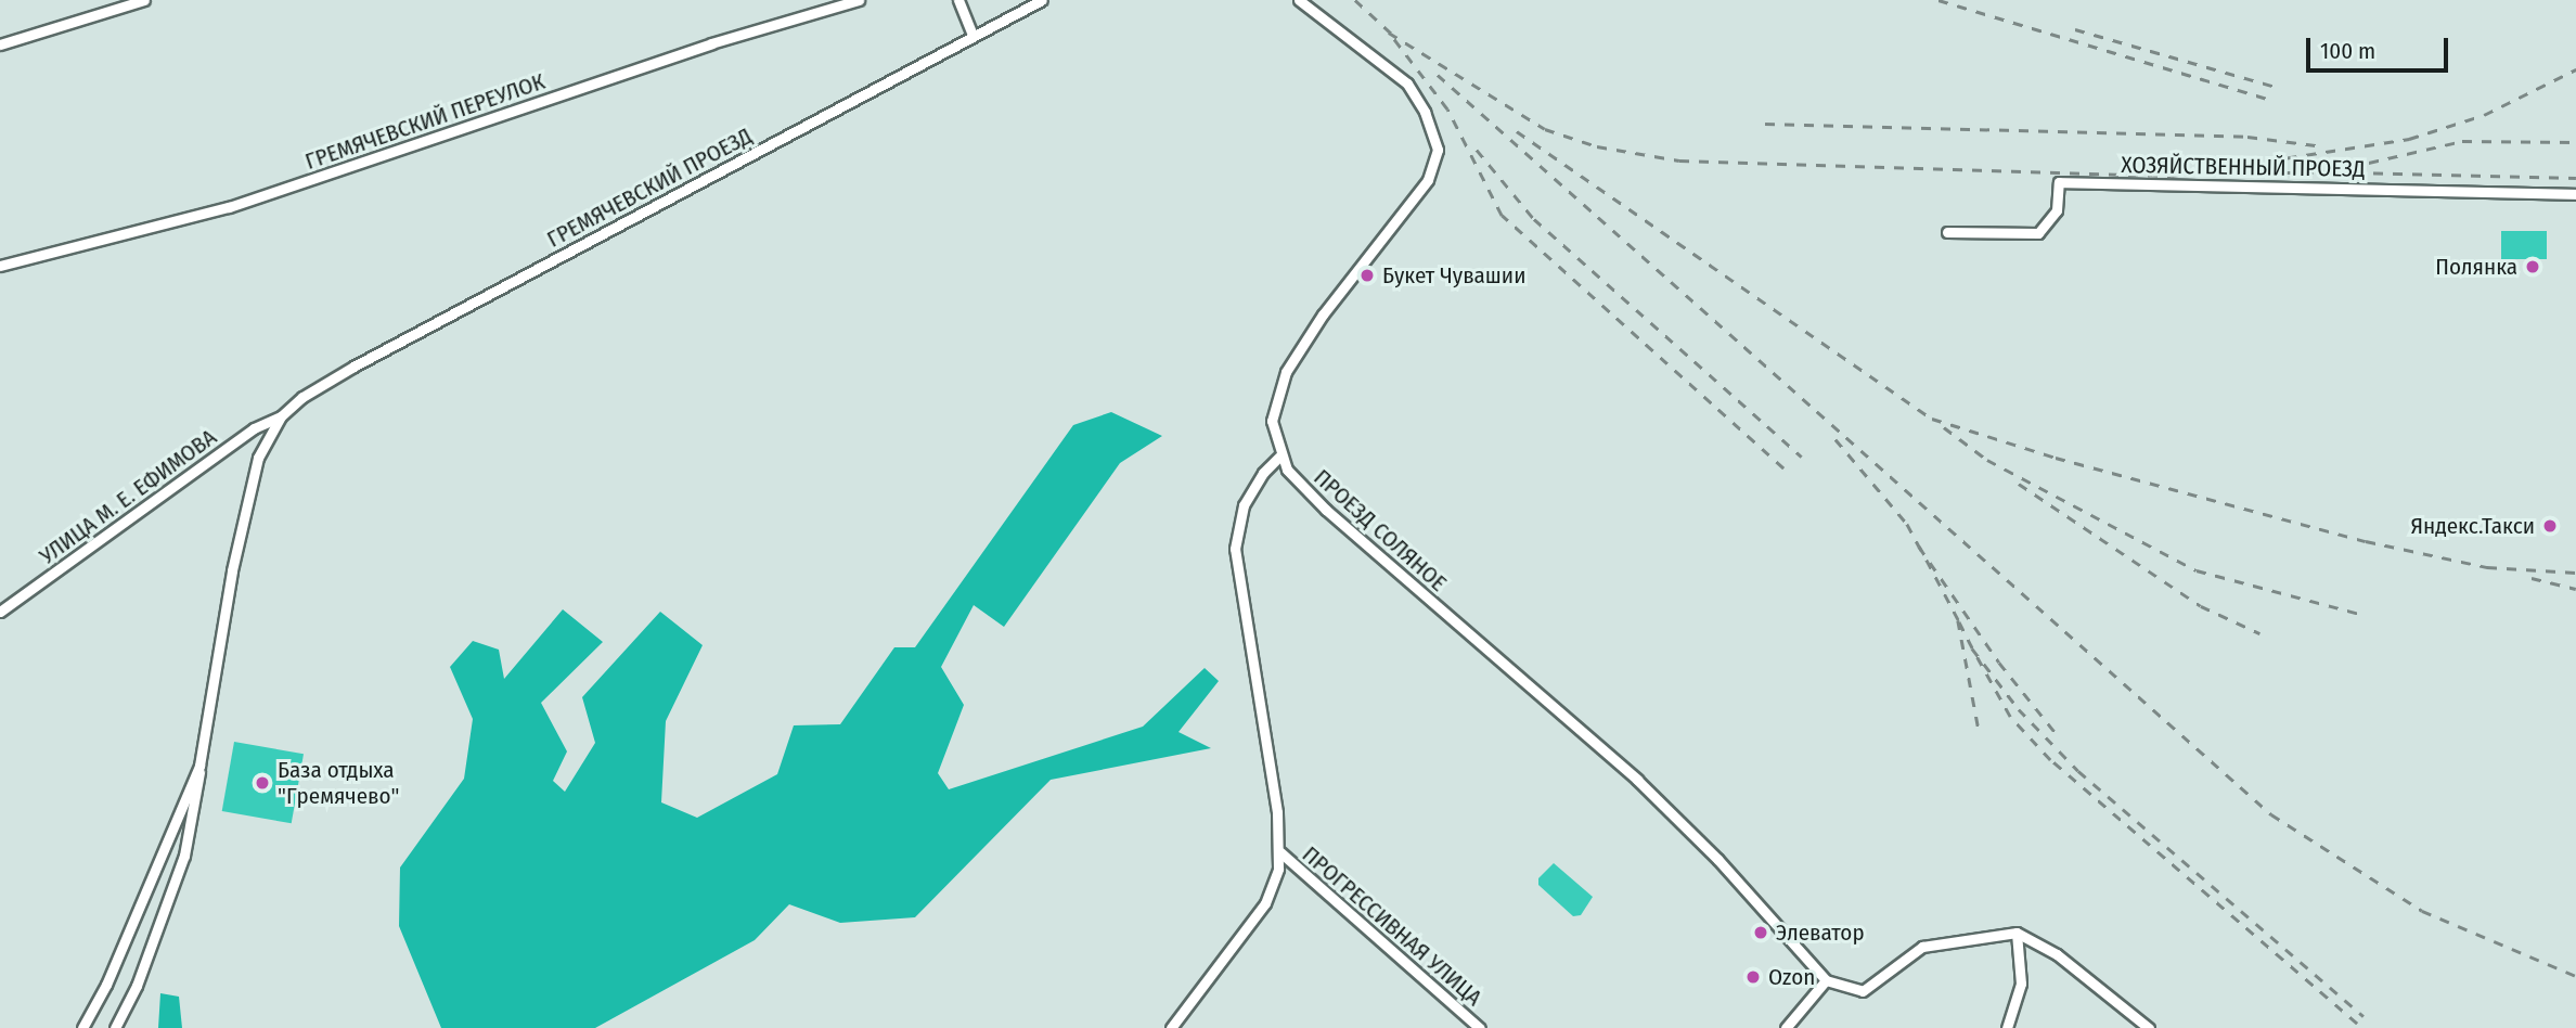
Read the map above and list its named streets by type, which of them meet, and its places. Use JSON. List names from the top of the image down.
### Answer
{
  "streets": {
    "street": [
      "ГРЕМЯЧЕВСКИЙ ПЕРЕУЛОК",
      "ХОЗЯЙСТВЕННЫЙ ПРОЕЗД",
      "ГРЕМЯЧЕВСКИЙ ПРОЕЗД",
      "УЛИЦА М. Е. ЕФИМОВА",
      "ПРОЕЗД СОЛЯНОЕ",
      "ПРОГРЕССИВНАЯ УЛИЦА"
    ]
  },
  "crossings": [
    ["ГРЕМЯЧЕВСКИЙ ПРОЕЗД", "УЛИЦА М. Е. ЕФИМОВА"]
  ],
  "places": [
    "Полянка",
    "Букет Чувашии",
    "Яндекс.Такси",
    "База отдыха \"Гремячево\"",
    "Элеватор",
    "Ozon"
  ],
  "scale_bar": "100 m"
}
